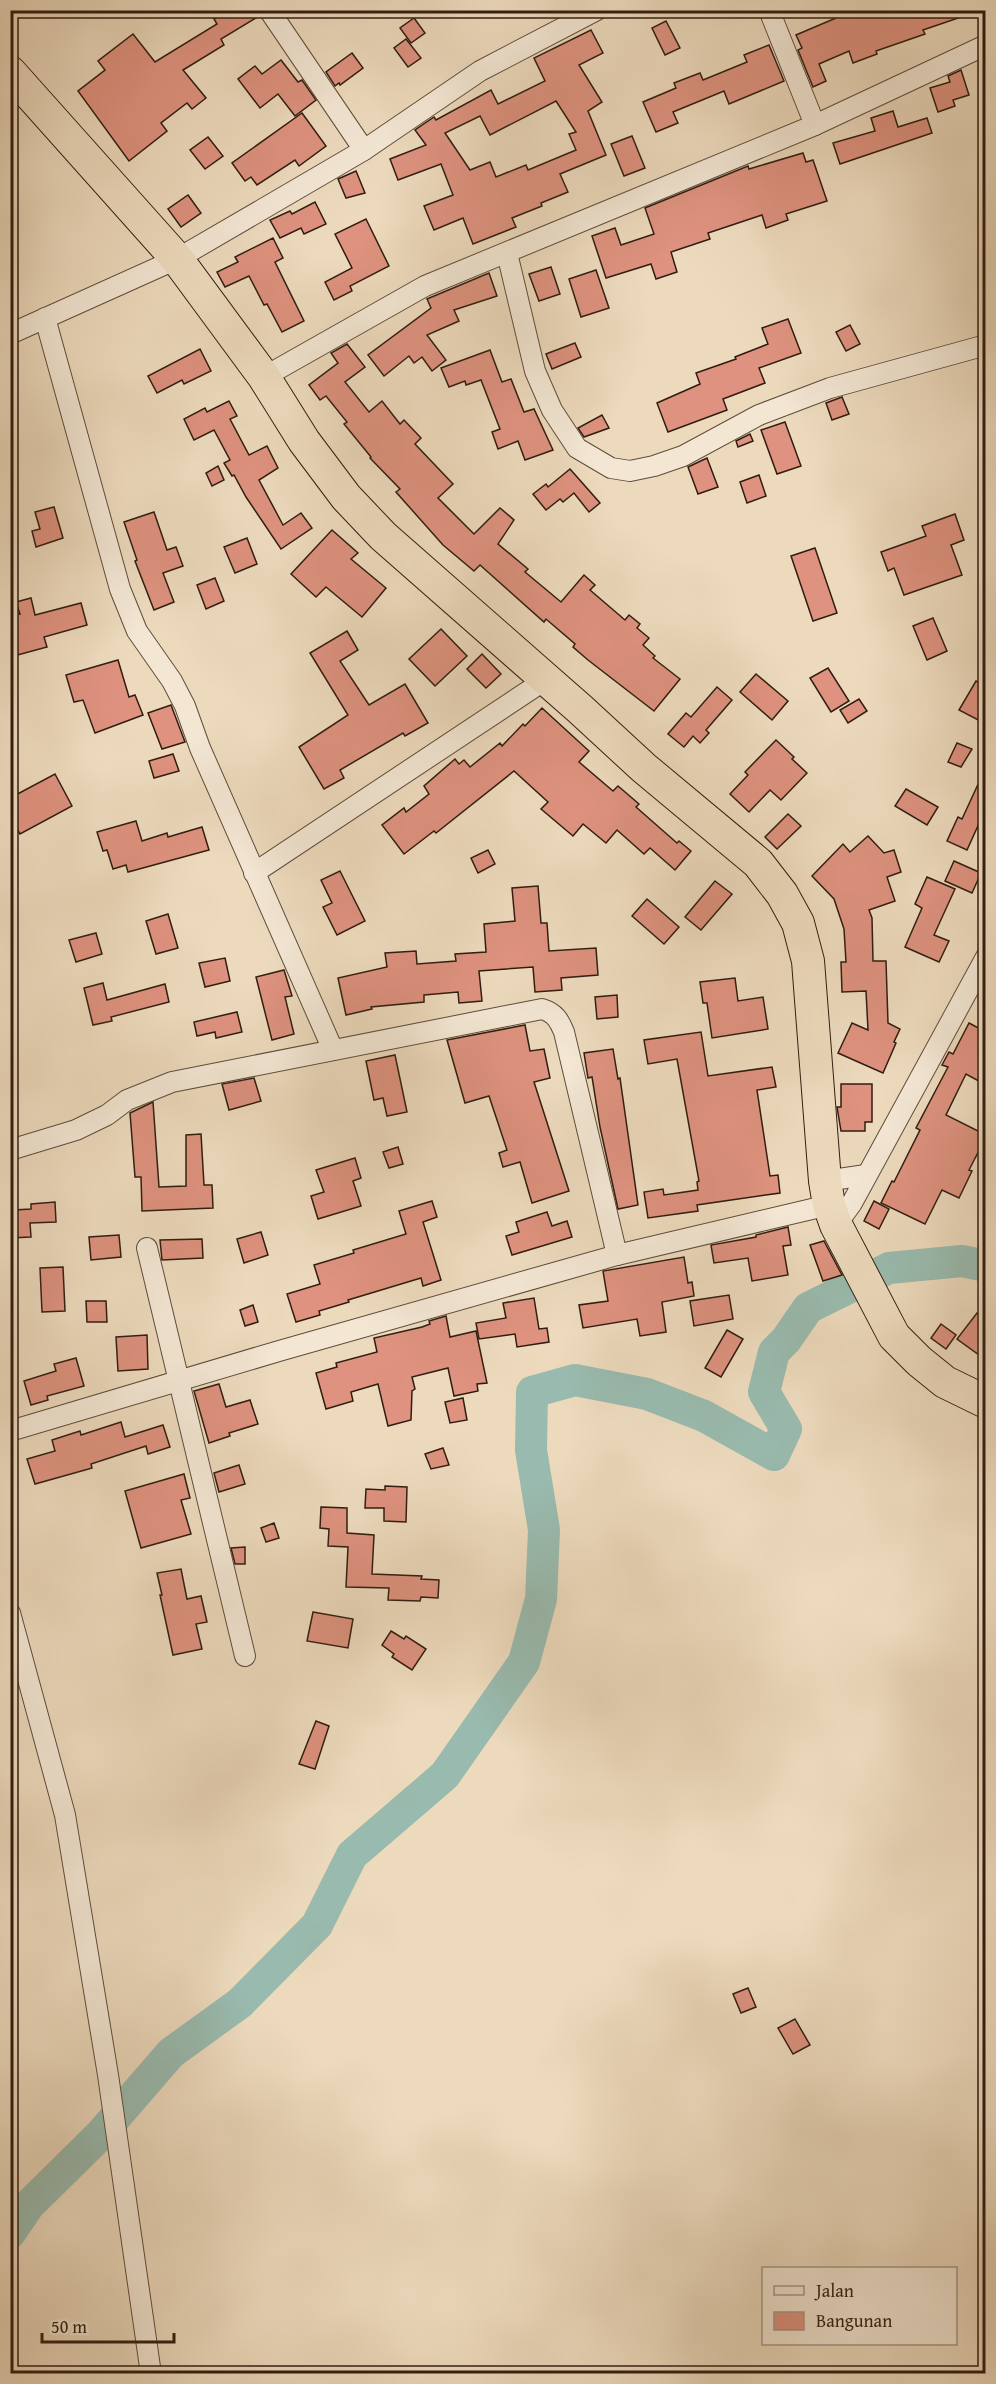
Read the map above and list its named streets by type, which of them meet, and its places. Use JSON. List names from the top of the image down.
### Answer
{
  "legend": ["Jalan", "Bangunan"],
  "scale_bar": "50 m"
}
